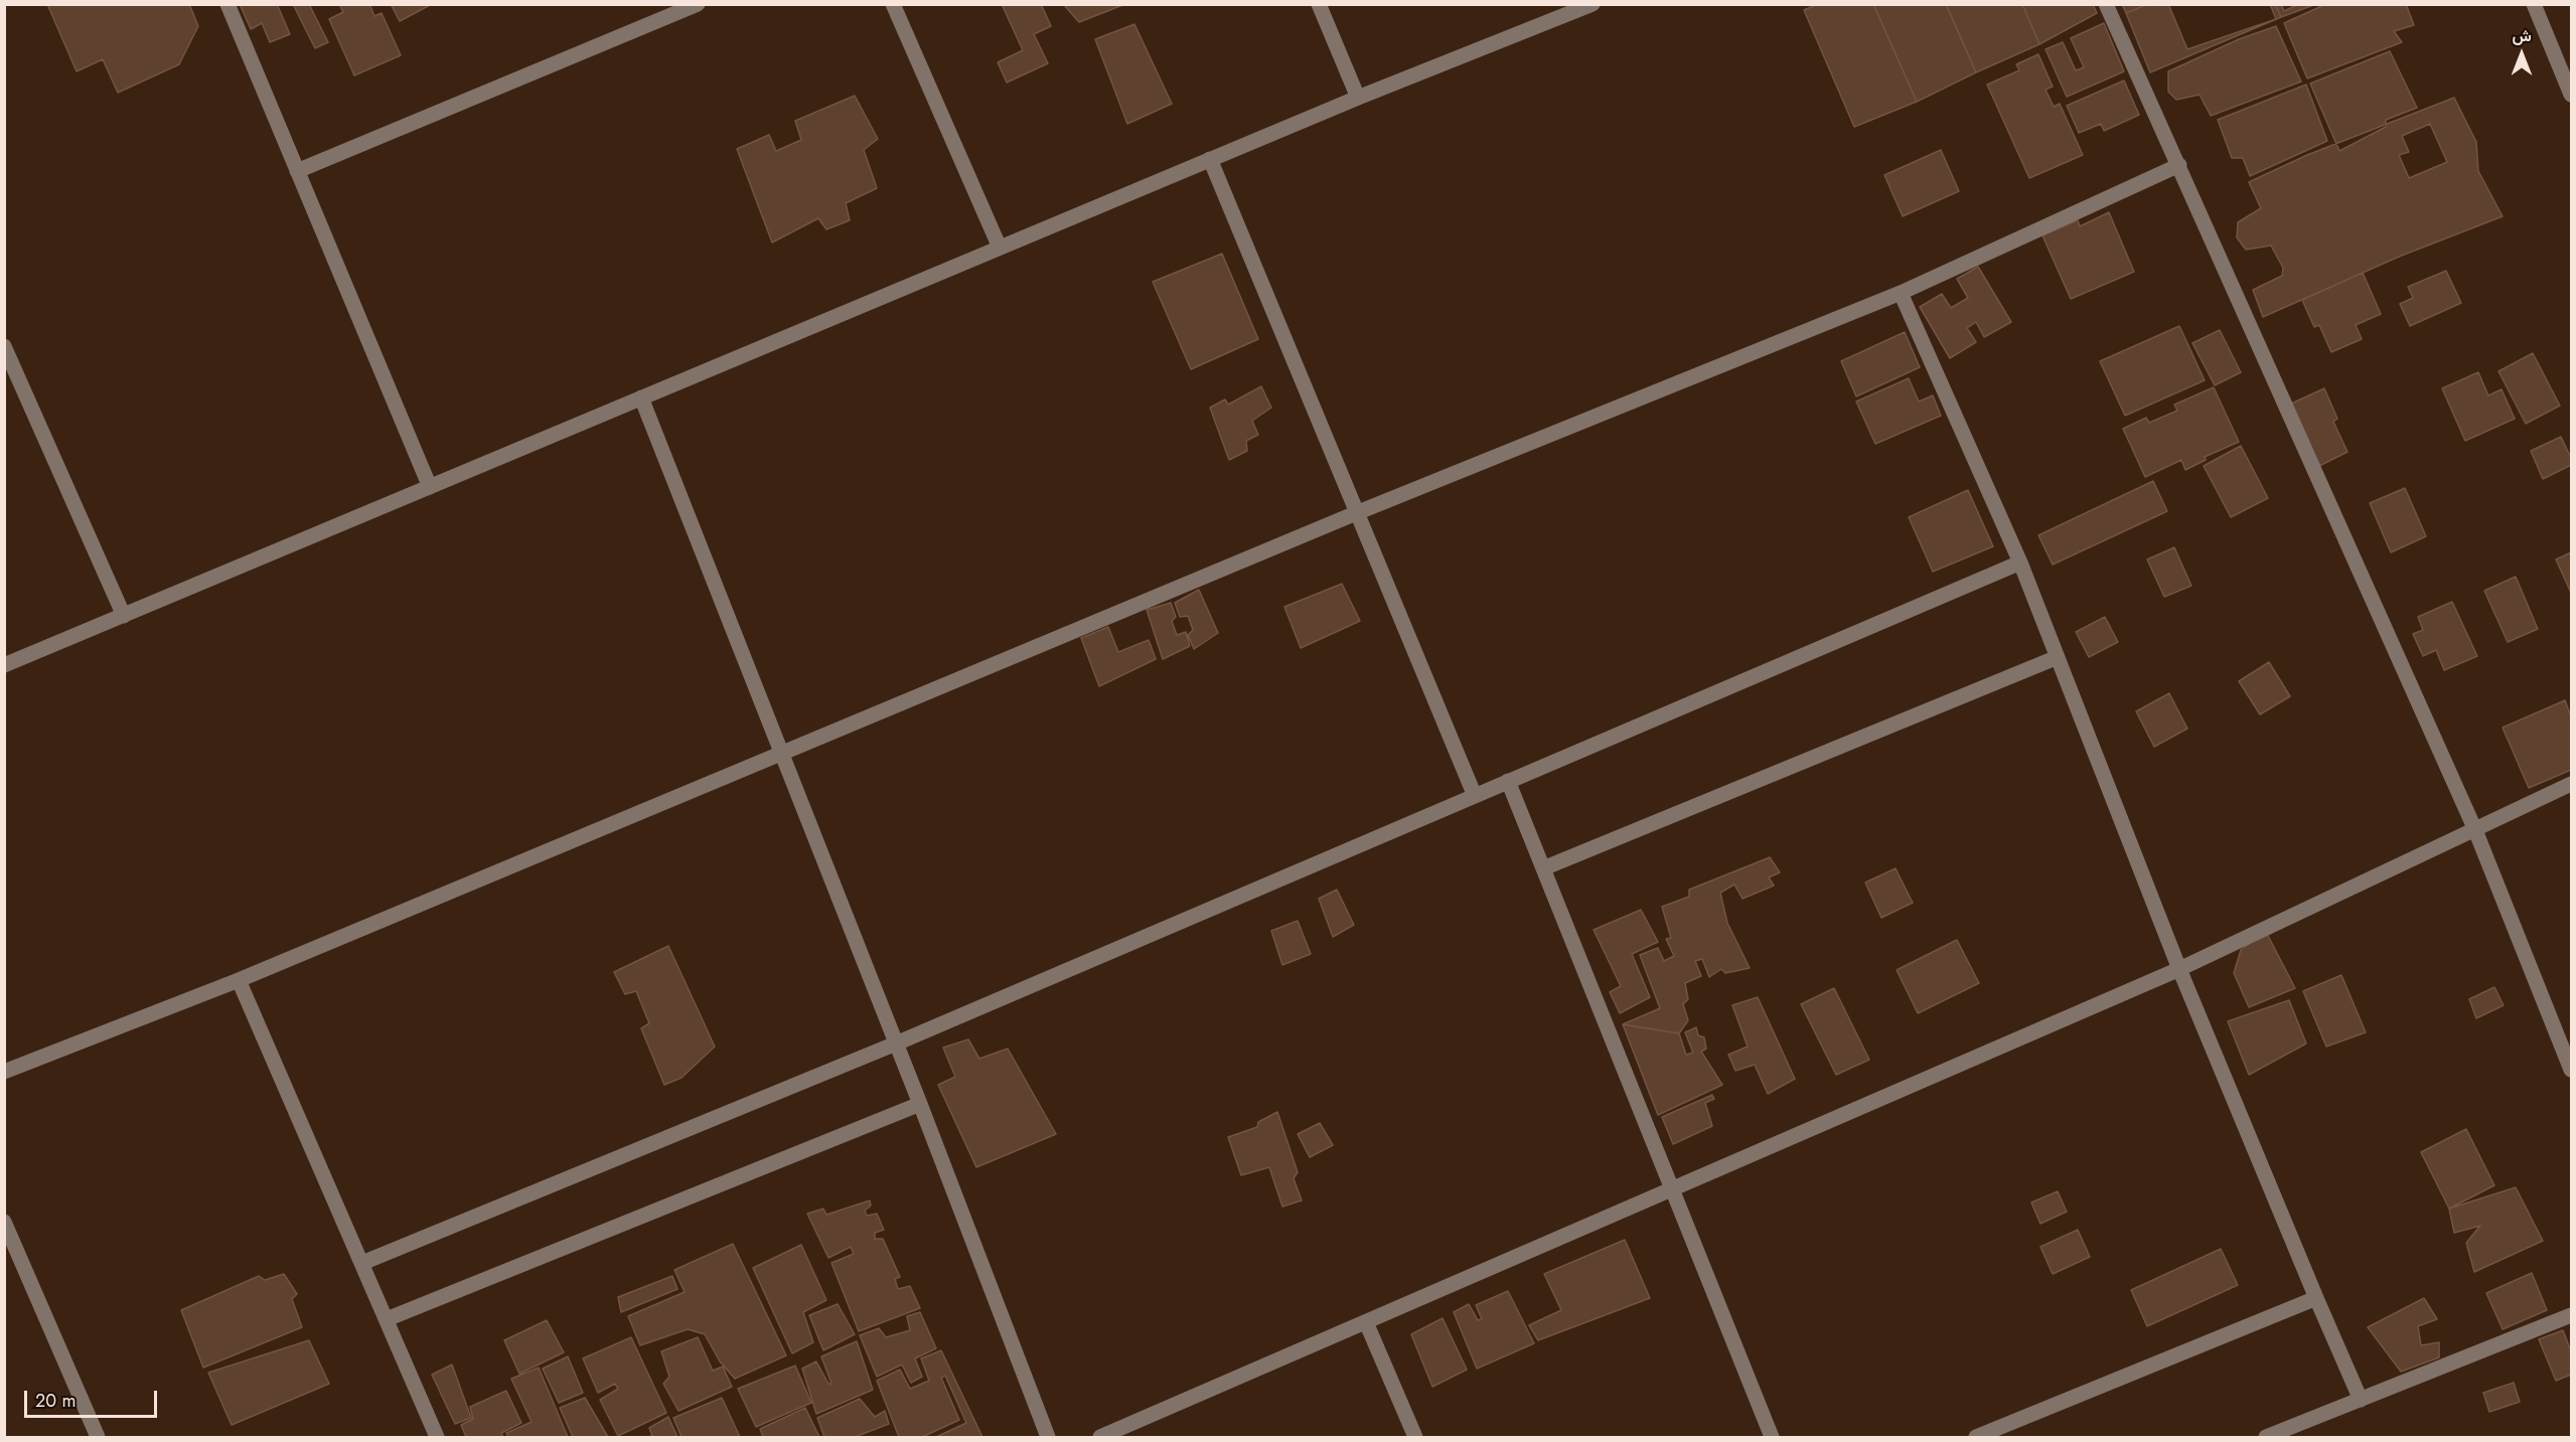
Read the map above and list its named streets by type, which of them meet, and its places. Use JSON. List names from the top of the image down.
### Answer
{
  "scale_bar": "20 m",
  "north": "top"
}
